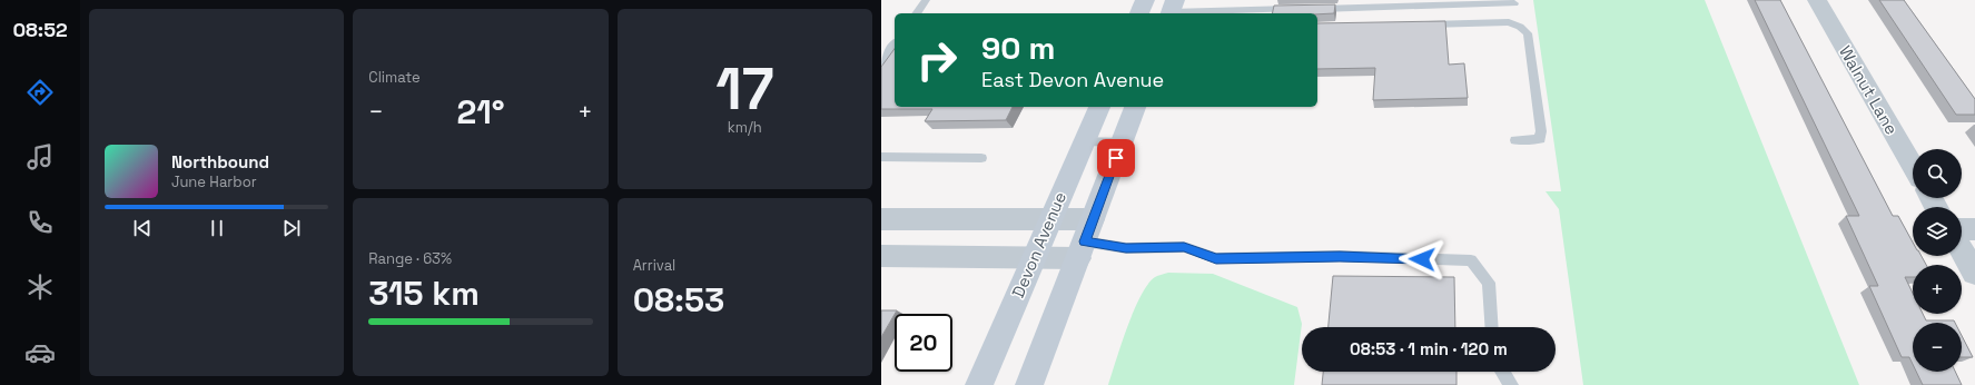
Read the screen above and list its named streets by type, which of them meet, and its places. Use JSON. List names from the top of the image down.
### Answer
{
  "streets": {
    "main road": ["Devon Avenue"],
    "street": ["Walnut Lane"]
  },
  "page": {
    "tabs": "08:52",
    "tile": [
      "Climate",
      ["17", "km/h"],
      ["Range · 63%", "315 km"],
      ["Arrival", "08:53"]
    ],
    "turn": ["90 m", "East Devon Avenue"],
    "heat": ["−", "21°", "+"],
    "song": ["Northbound", "June Harbor"],
    "map_buttons": ["+", "−"],
    "limit": "20",
    "trip": "08:53 · 1 min · 120 m"
  }
}
